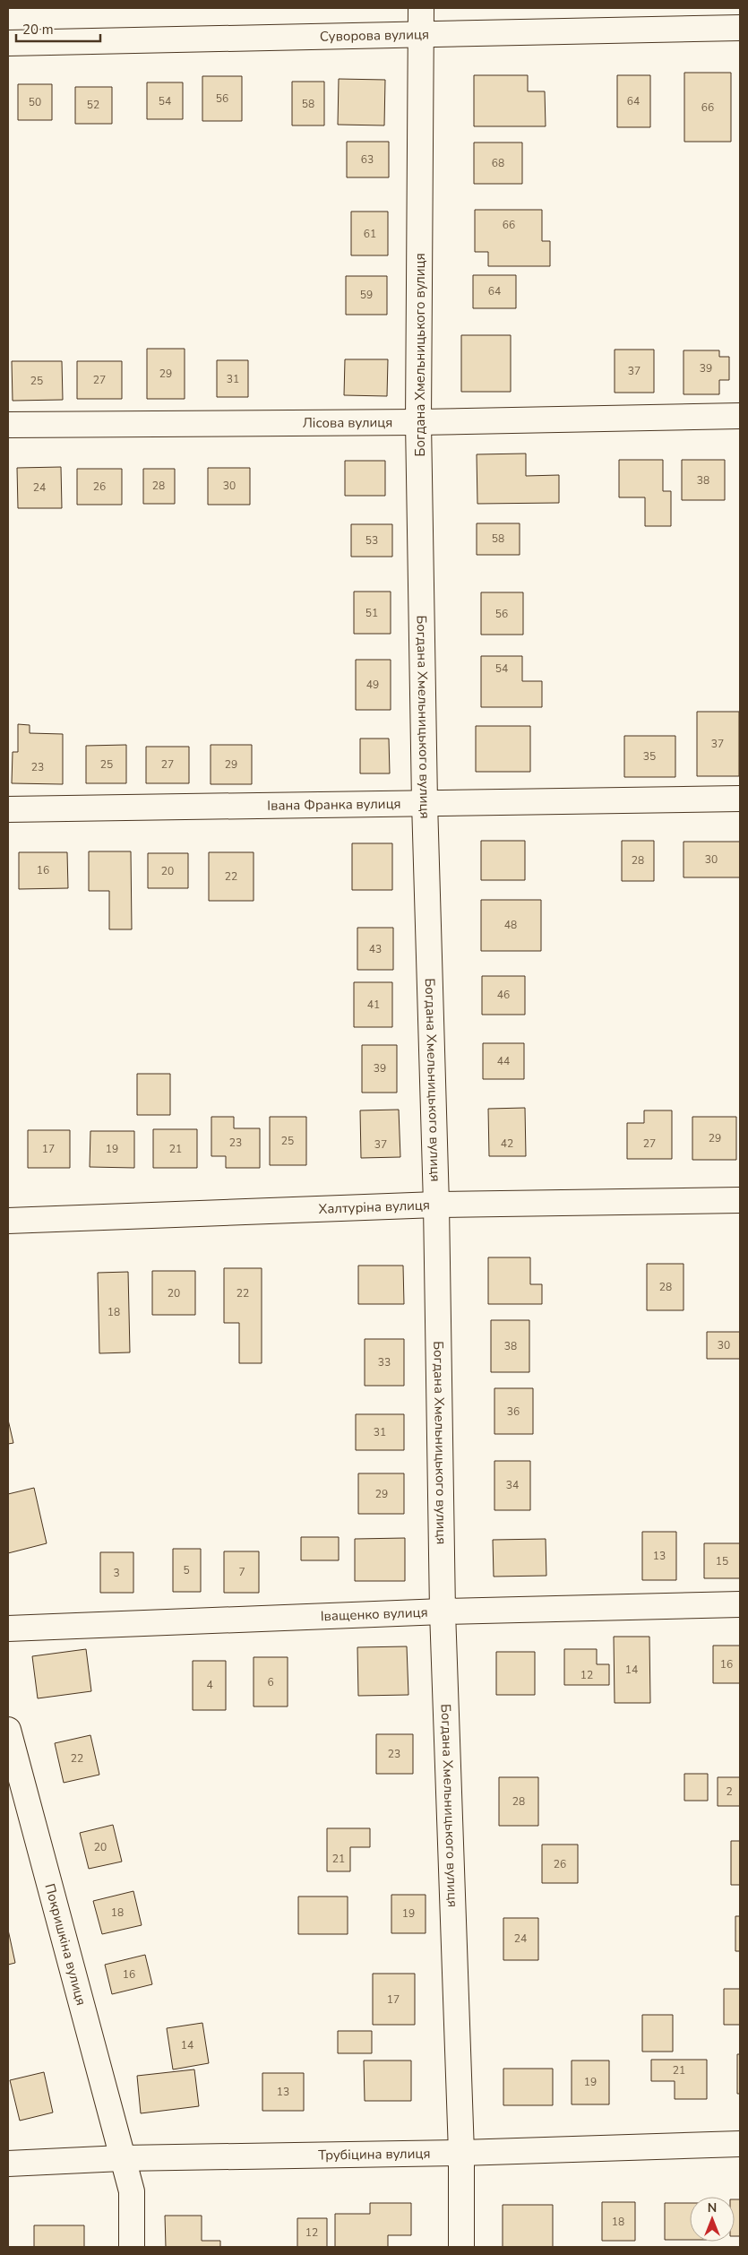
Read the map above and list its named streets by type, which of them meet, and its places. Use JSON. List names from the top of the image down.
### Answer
{
  "streets": {
    "street": [
      "Суворова вулиця",
      "Богдана Хмельницького вулиця",
      "Лісова вулиця",
      "Івана Франка вулиця",
      "Халтуріна вулиця",
      "Іващенко вулиця",
      "Покришкіна вулиця",
      "Трубіцина вулиця"
    ]
  },
  "crossings": [
    ["Суворова вулиця", "Богдана Хмельницького вулиця"],
    ["Богдана Хмельницького вулиця", "Лісова вулиця"],
    ["Богдана Хмельницького вулиця", "Івана Франка вулиця"],
    ["Богдана Хмельницького вулиця", "Халтуріна вулиця"],
    ["Богдана Хмельницького вулиця", "Іващенко вулиця"],
    ["Богдана Хмельницького вулиця", "Трубіцина вулиця"],
    ["Покришкіна вулиця", "Трубіцина вулиця"]
  ],
  "house_numbers": [
    "56",
    "54",
    "64",
    "50",
    "58",
    "52",
    "66",
    "63",
    "68",
    "66",
    "61",
    "64",
    "59",
    "39",
    "37",
    "29",
    "31",
    "27",
    "25",
    "38",
    "28",
    "30",
    "26",
    "24",
    "58",
    "53",
    "51",
    "56",
    "54",
    "49",
    "37",
    "35",
    "25",
    "27",
    "29",
    "23",
    "30",
    "28",
    "16",
    "20",
    "22",
    "48",
    "43",
    "46",
    "41",
    "44",
    "39",
    "29",
    "25",
    "23",
    "42",
    "27",
    "37",
    "17",
    "19",
    "21",
    "28",
    "20",
    "22",
    "18",
    "30",
    "38",
    "33",
    "36",
    "31",
    "34",
    "29",
    "13",
    "15",
    "5",
    "7",
    "3",
    "16",
    "14",
    "12",
    "6",
    "4",
    "23",
    "22",
    "2",
    "28",
    "20",
    "21",
    "26",
    "18",
    "19",
    "24",
    "16",
    "17",
    "14",
    "21",
    "19",
    "13",
    "18",
    "12"
  ],
  "scale_bar": "20 m",
  "north": "top"
}
